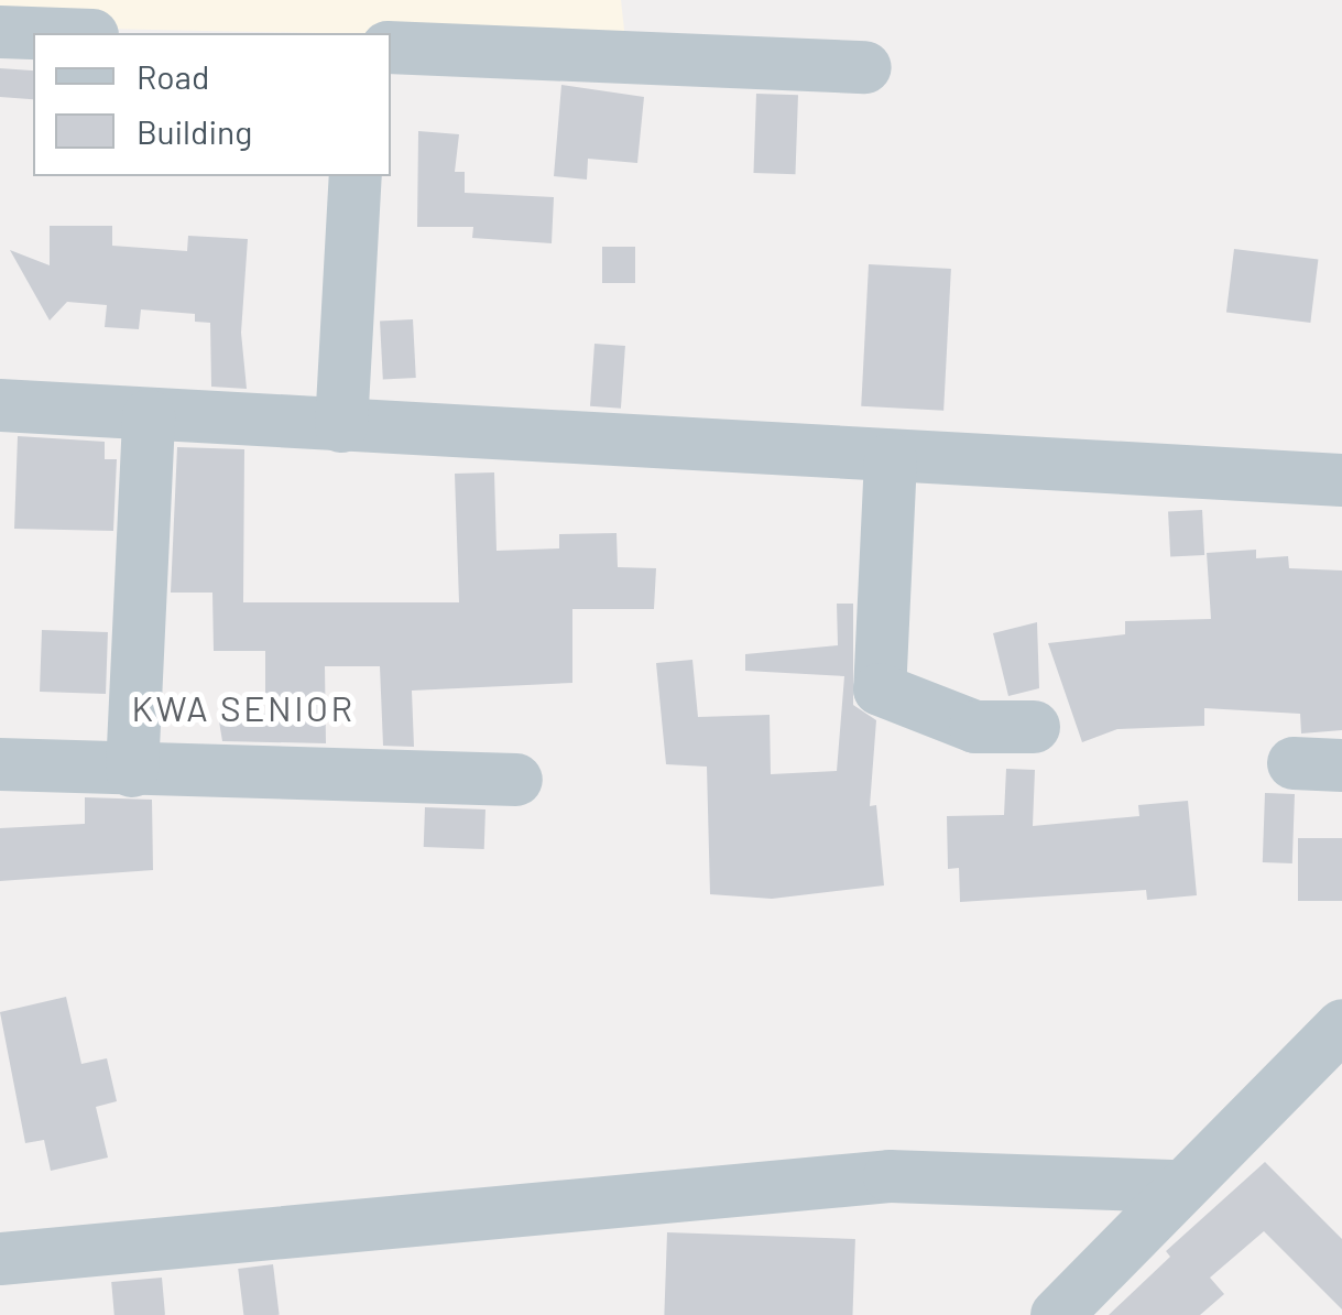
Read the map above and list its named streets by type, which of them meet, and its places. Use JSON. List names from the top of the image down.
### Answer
{
  "districts": ["KWA SENIOR"],
  "legend": ["Road", "Building"]
}
